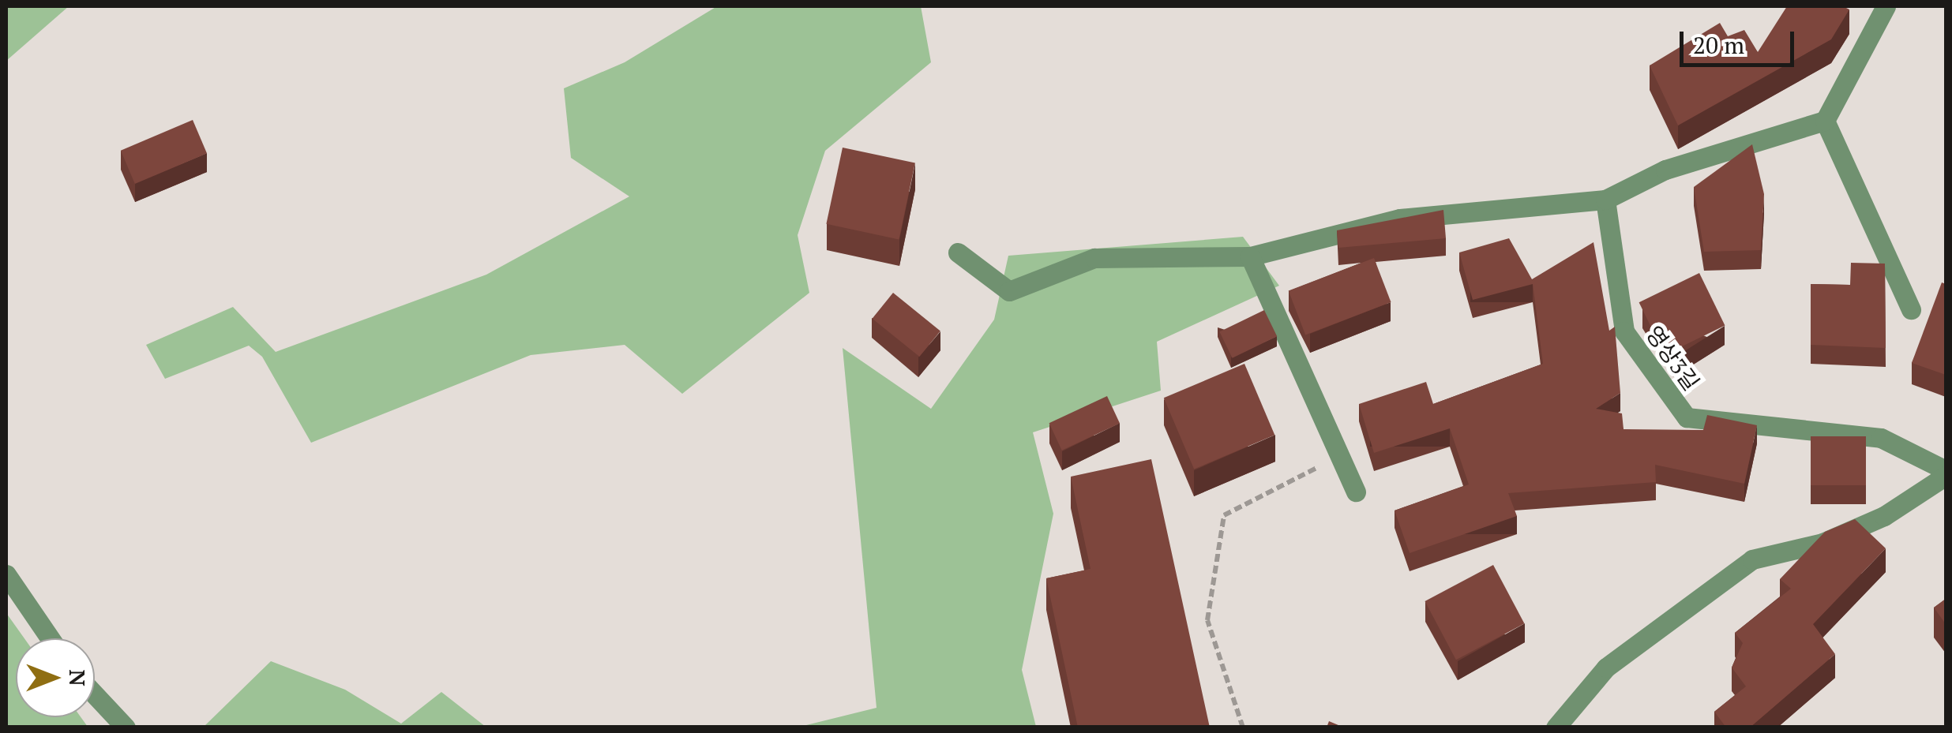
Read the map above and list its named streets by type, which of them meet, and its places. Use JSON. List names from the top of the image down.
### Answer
{
  "streets": {
    "street": ["영상3길"]
  },
  "scale_bar": "20 m",
  "north": "right"
}
